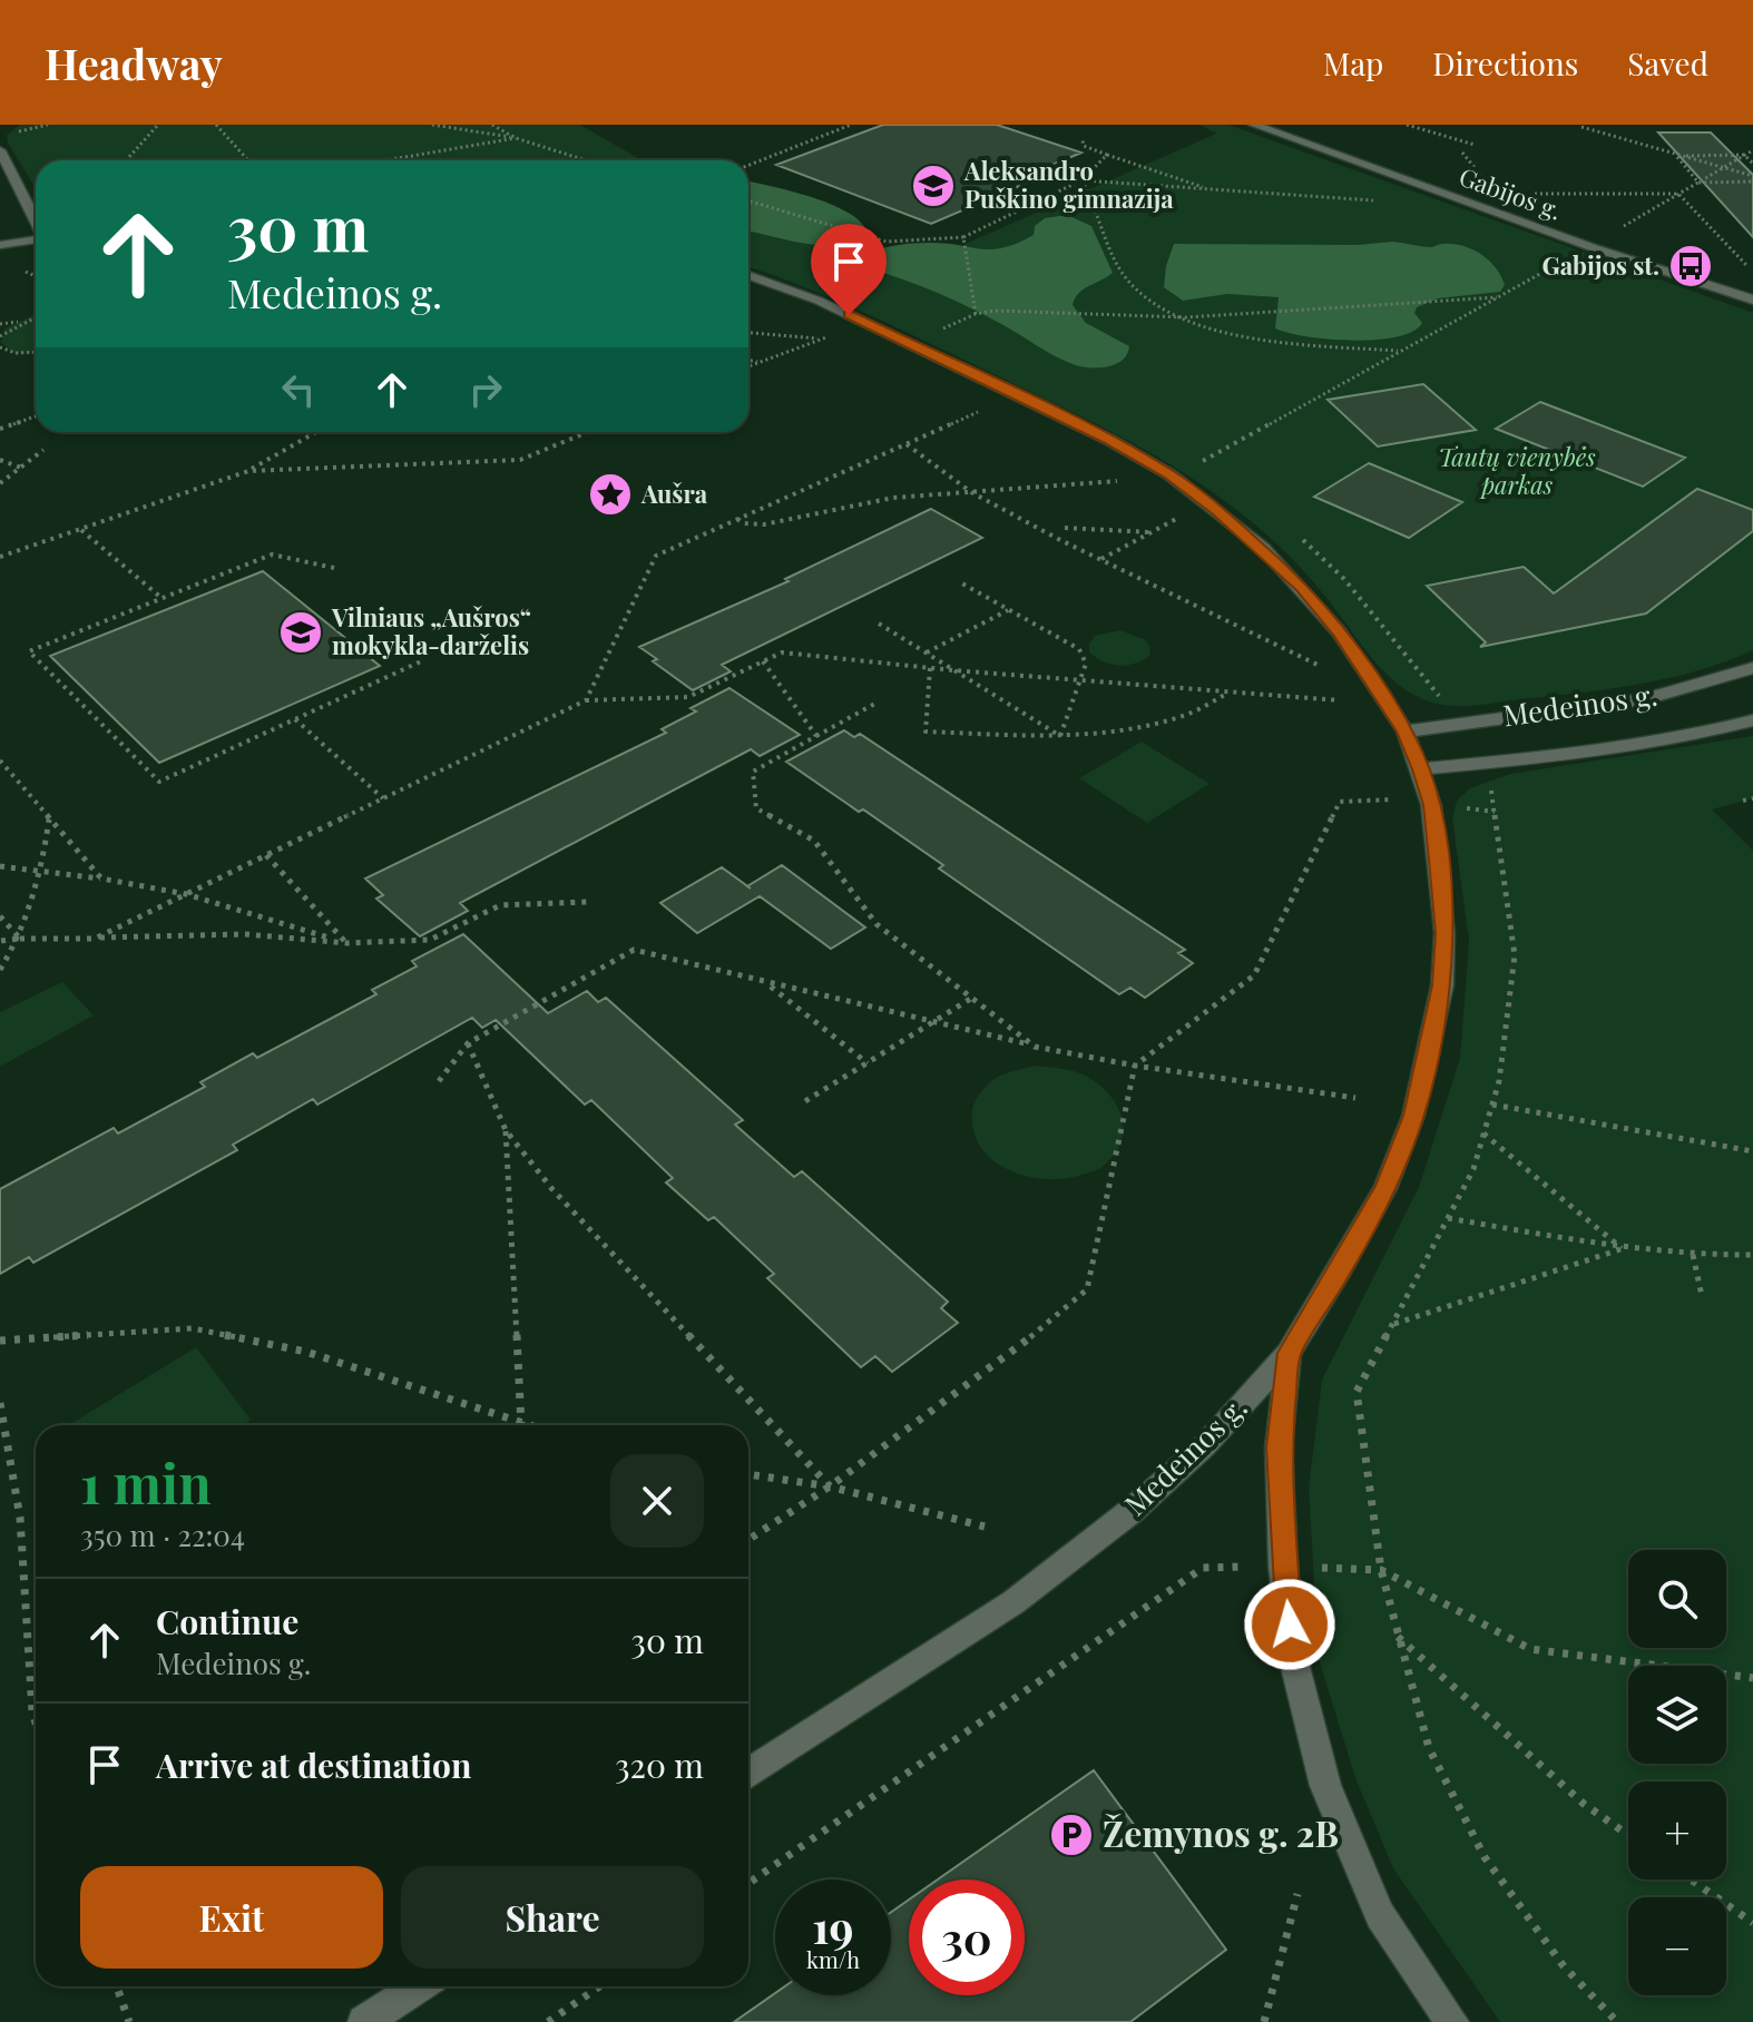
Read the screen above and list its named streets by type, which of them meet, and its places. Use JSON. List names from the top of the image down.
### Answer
{
  "streets": {
    "street": ["Gabijos g.", "Medeinos g."]
  },
  "parks": ["Tautų vienybės parkas"],
  "places": {
    "school or university": ["Aleksandro Puškino gimnazija", "Vilniaus „Aušros“ mokykla-darželis"],
    "bus stop": ["Gabijos st."],
    "place": ["Aušra"],
    "parking": ["Žemynos g. 2B"]
  },
  "page": {
    "header": "Headway",
    "nav": ["Map", "Directions", "Saved"],
    "turn": ["30 m", "Medeinos g."],
    "heading": ["1 min", "350 m · 22:04"],
    "map_buttons": ["+", "−"],
    "list": [
      {
        "name": "Continue",
        "note": "Medeinos g.",
        "value": "30 m"
      },
      {
        "name": "Arrive at destination",
        "value": "320 m"
      }
    ],
    "buttons": ["Exit", "Share"],
    "speed": "19 km/h",
    "limit": "30"
  }
}
